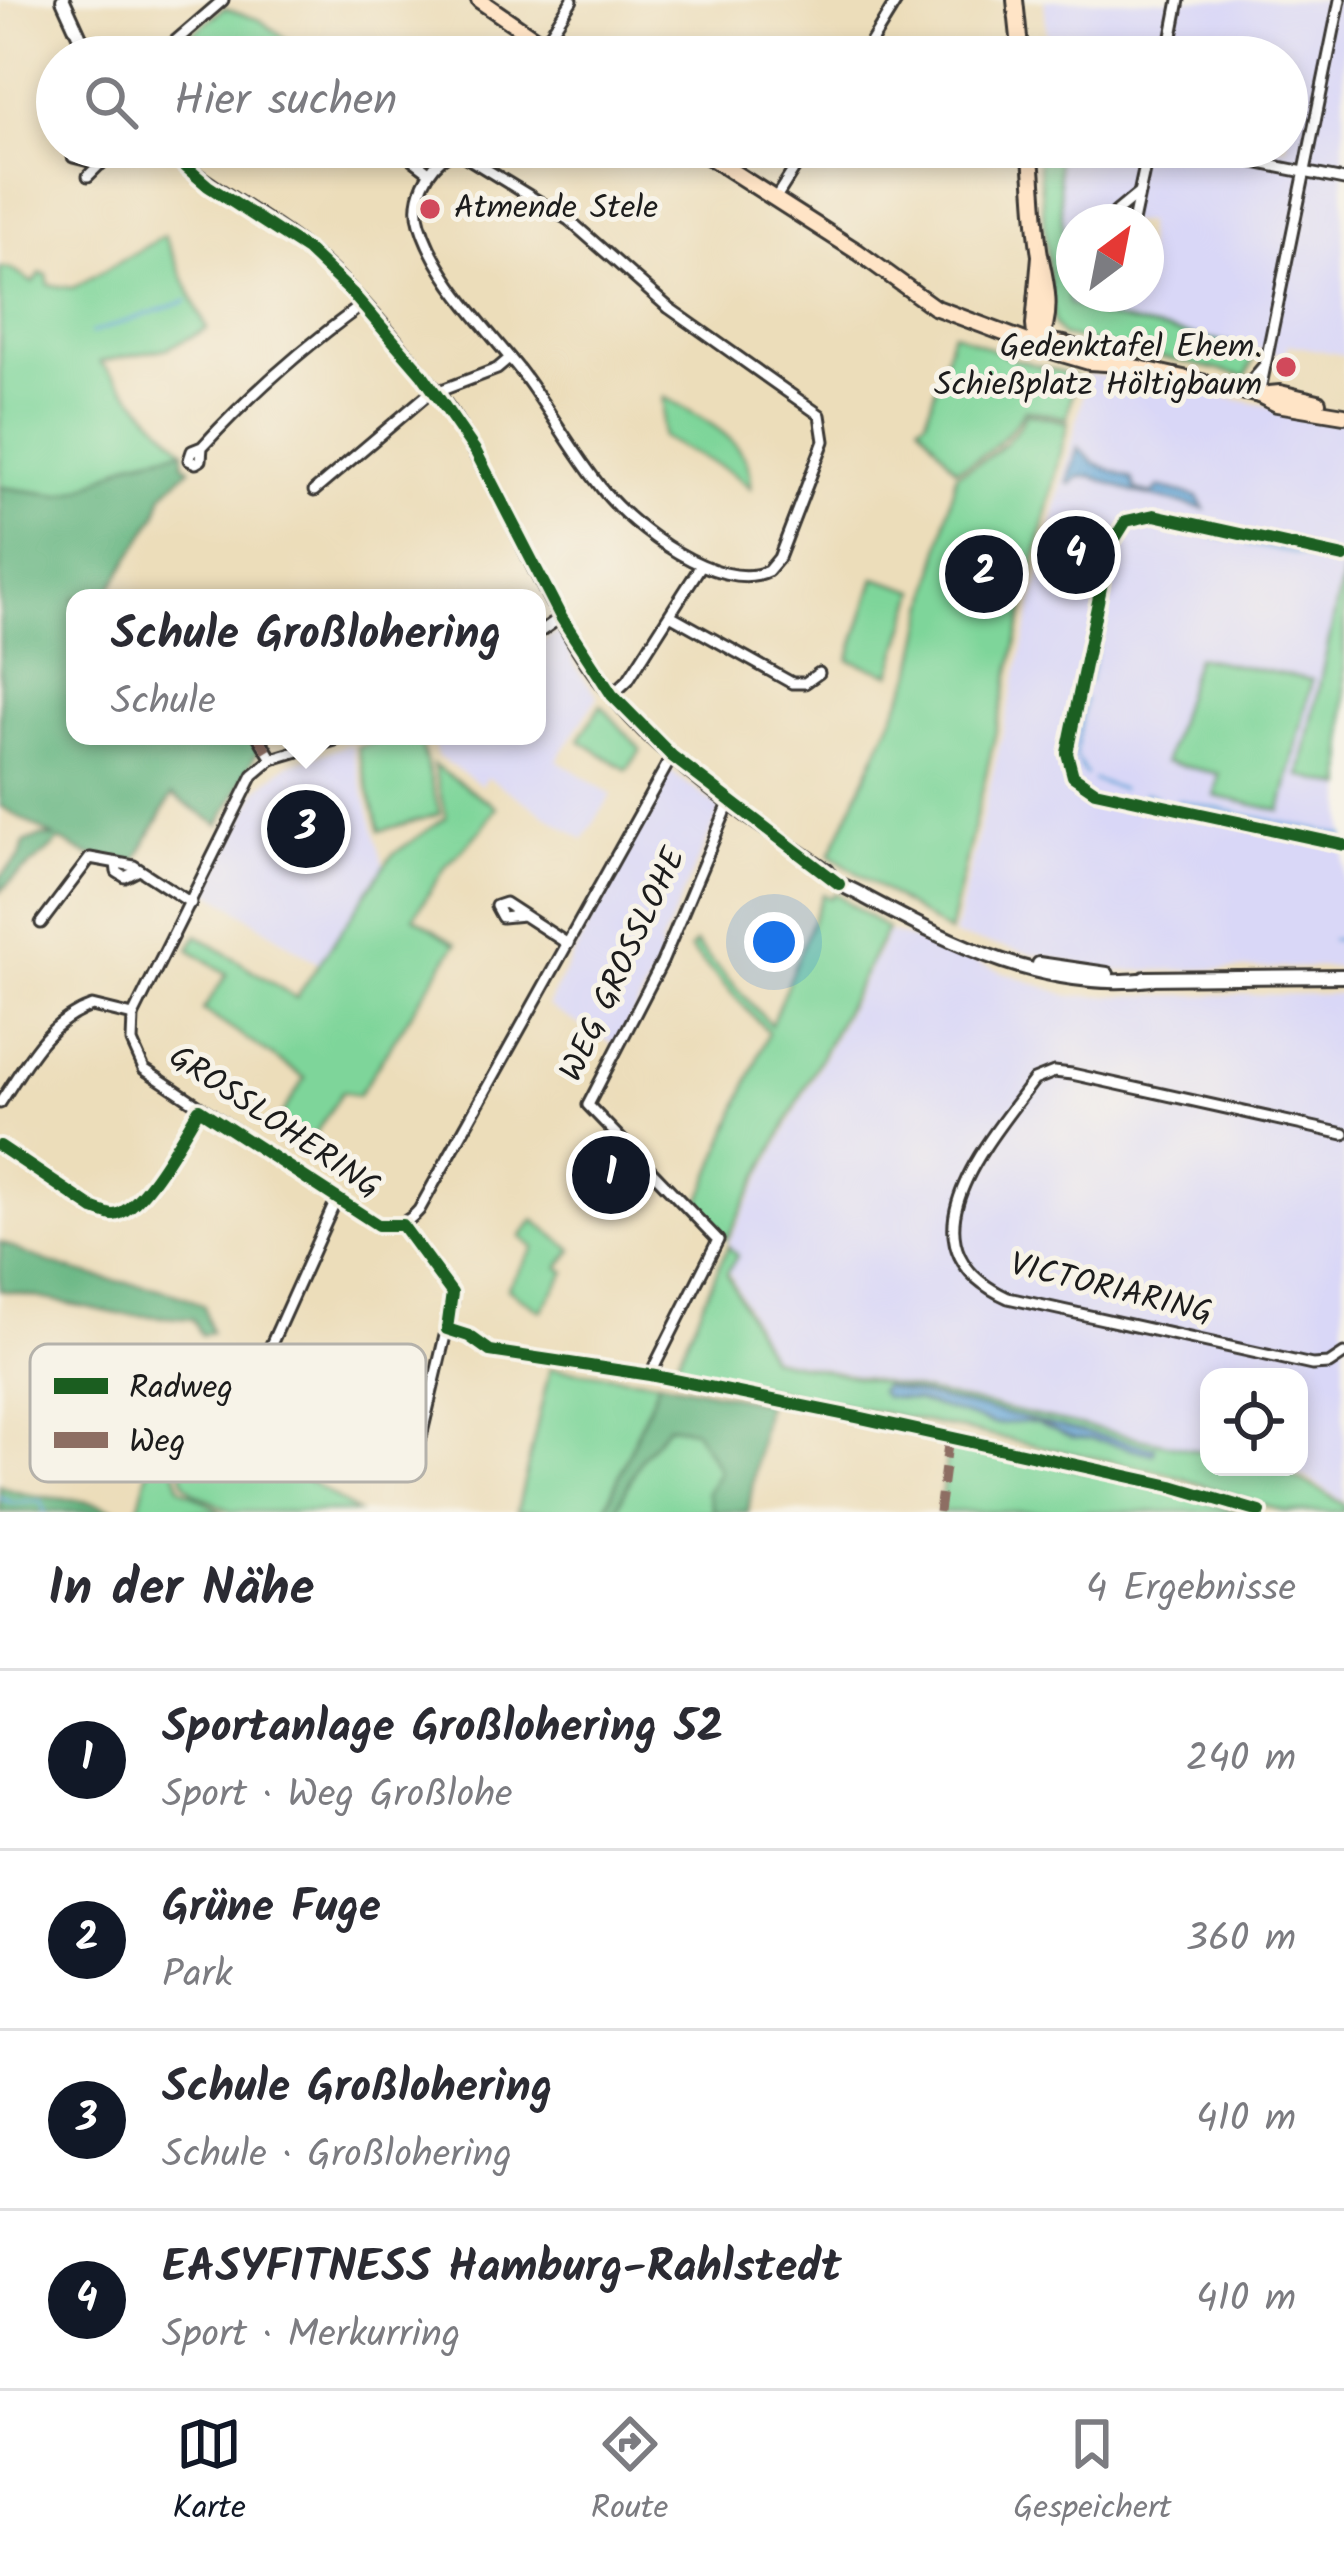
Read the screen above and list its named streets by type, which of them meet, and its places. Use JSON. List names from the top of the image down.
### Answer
{
  "streets": {
    "street": ["WEG GROSSLOHE", "GROSSLOHERING", "VICTORIARING"]
  },
  "places": ["Atmende Stele", "Gedenktafel Ehem. Schießplatz Höltigbaum"],
  "legend": ["Radweg", "Weg"],
  "north": "top right",
  "page": {
    "search": "Hier suchen",
    "pins": [
      "4",
      "2",
      "3",
      "1"
    ],
    "popup": ["Schule Großlohering", "Schule"],
    "heading": ["In der Nähe", "4 Ergebnisse"],
    "list": [
      {
        "mark": "1",
        "name": "Sportanlage Großlohering 52",
        "note": "Sport · Weg Großlohe",
        "value": "240 m"
      },
      {
        "mark": "2",
        "name": "Grüne Fuge",
        "note": "Park",
        "value": "360 m"
      },
      {
        "mark": "3",
        "name": "Schule Großlohering",
        "note": "Schule · Großlohering",
        "value": "410 m"
      },
      {
        "mark": "4",
        "name": "EASYFITNESS Hamburg-Rahlstedt",
        "note": "Sport · Merkurring",
        "value": "410 m"
      }
    ],
    "nav": ["Karte", "Route", "Gespeichert"]
  }
}
